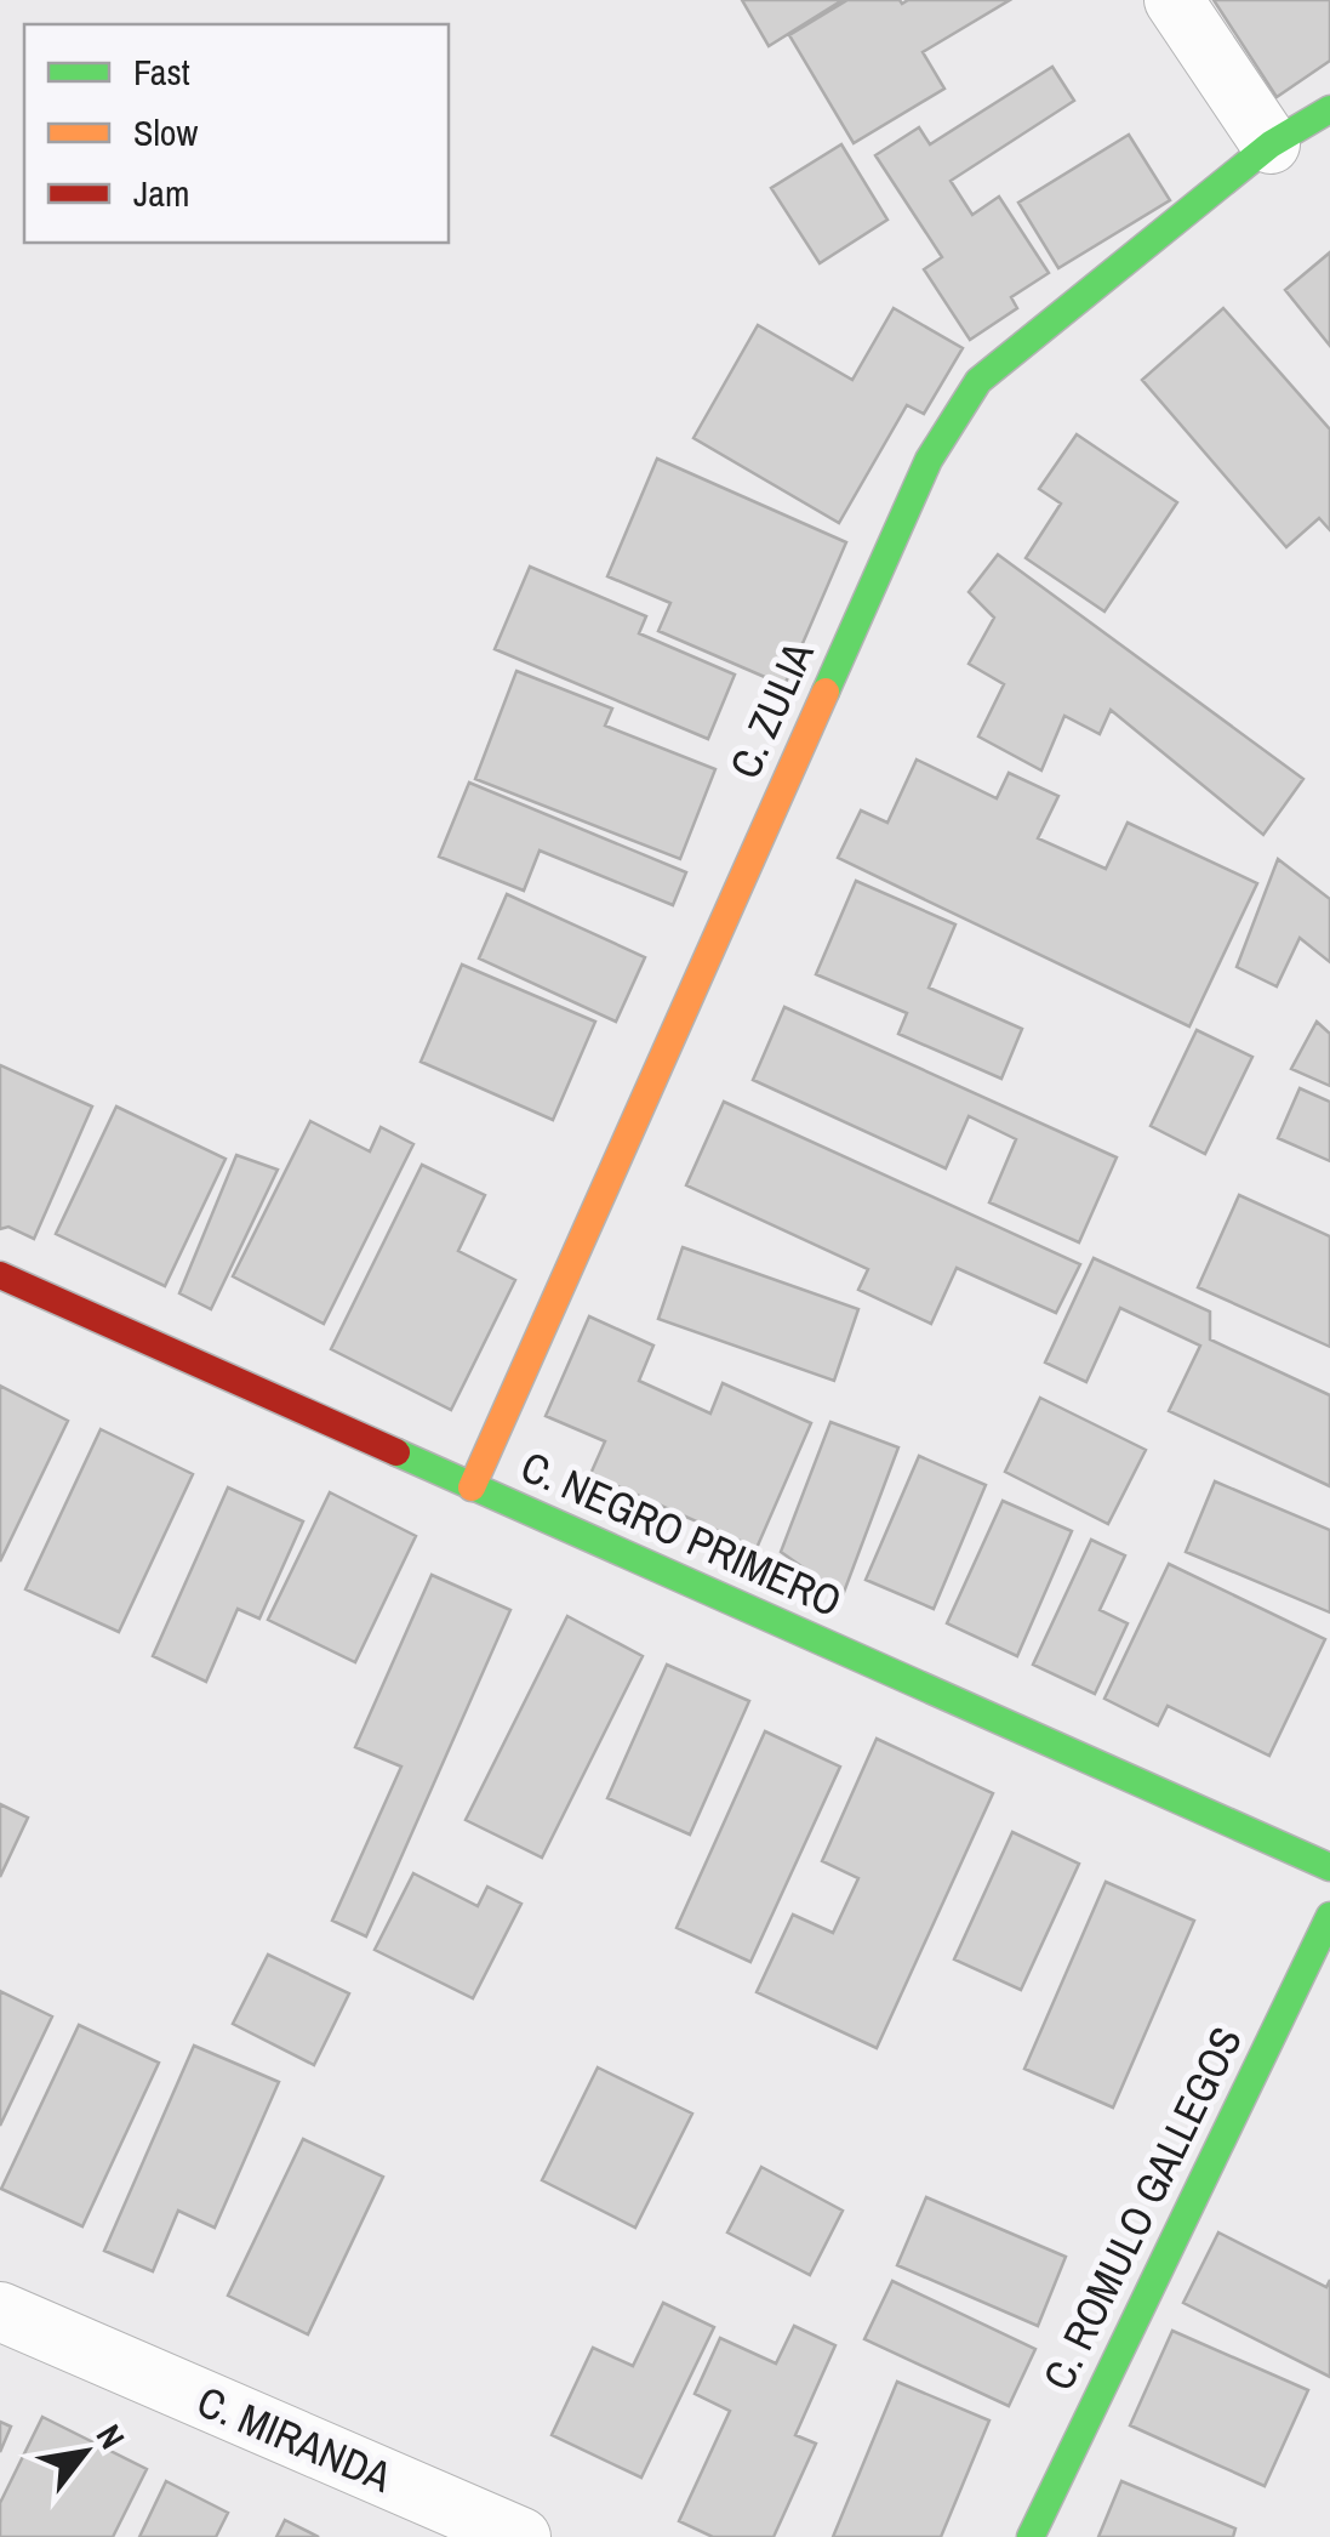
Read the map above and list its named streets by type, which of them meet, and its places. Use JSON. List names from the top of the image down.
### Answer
{
  "streets": {
    "street": [
      "C. ZULIA",
      "C. NEGRO PRIMERO",
      "C. ROMULO GALLEGOS",
      "C. MIRANDA"
    ]
  },
  "crossings": [
    ["C. ZULIA", "C. NEGRO PRIMERO"]
  ],
  "legend": ["Fast", "Slow", "Jam"],
  "north": "top right"
}
